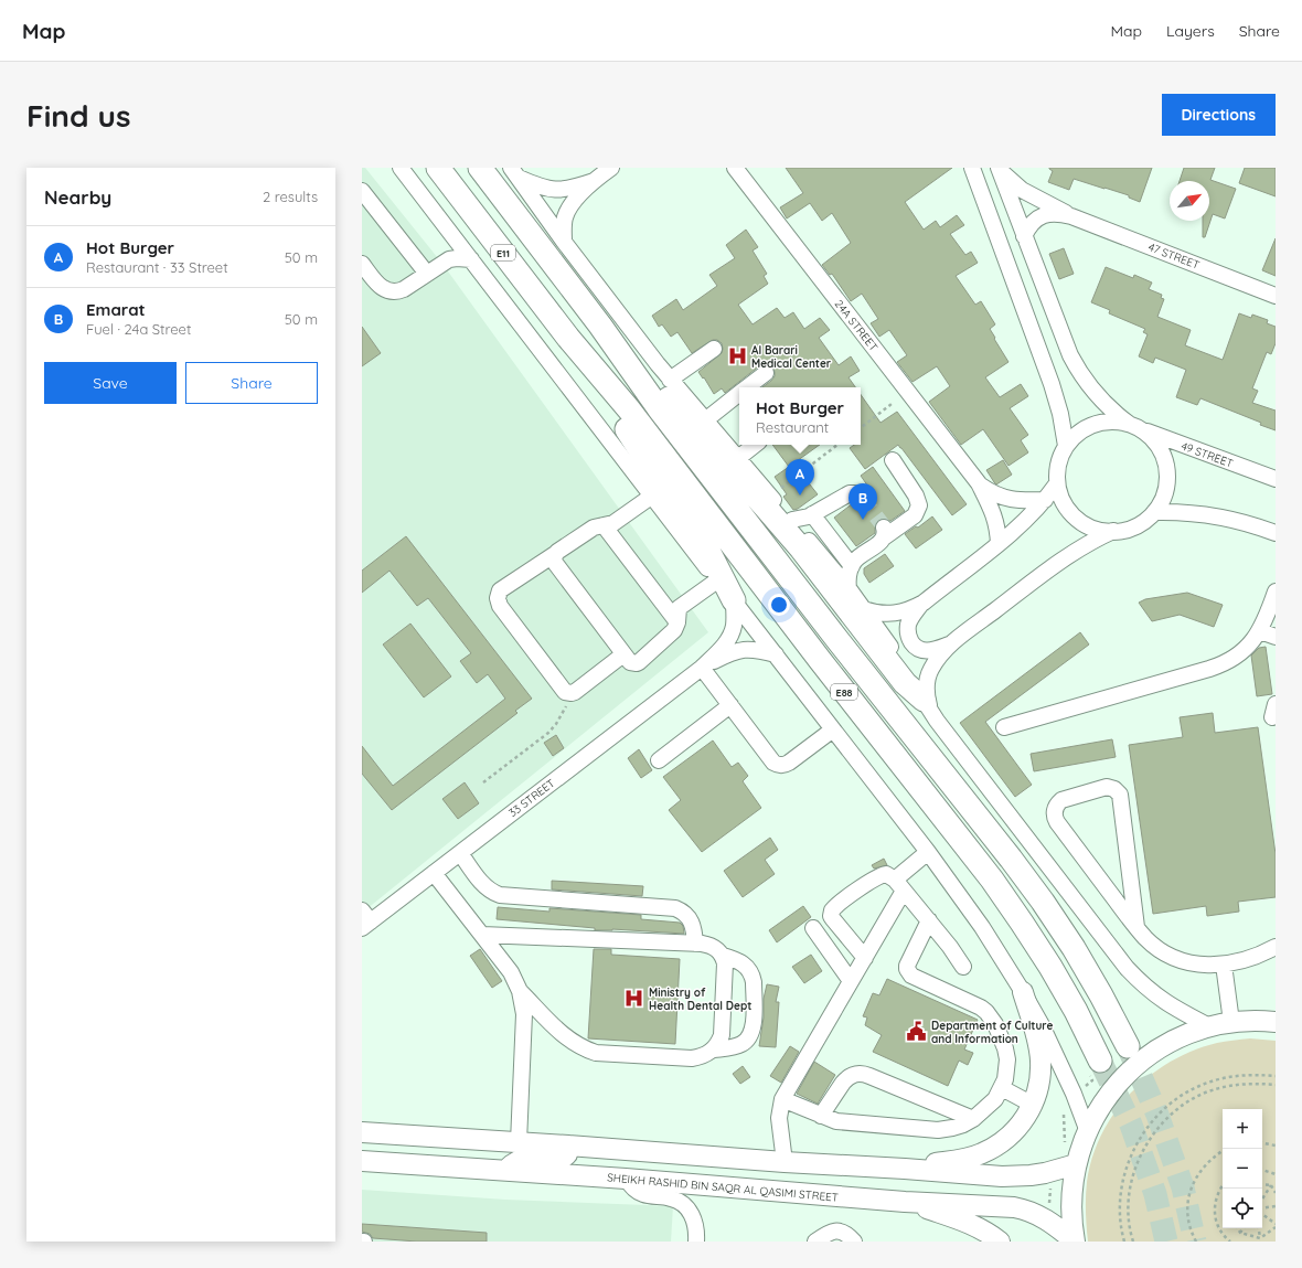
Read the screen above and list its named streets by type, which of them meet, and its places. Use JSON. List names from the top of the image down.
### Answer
{
  "streets": {
    "highway": ["E11", "E88"],
    "main road": ["SHEIKH RASHID BIN SAQR AL QASIMI STREET"],
    "street": [
      "47 STREET",
      "24A STREET",
      "49 STREET",
      "33 STREET"
    ]
  },
  "crossings": [
    ["E11", "E88"]
  ],
  "places": {
    "hospital": ["Al Barari Medical Center", "Ministry of Health Dental Dept"],
    "public building": ["Department of Culture and Information"]
  },
  "north": "top right",
  "page": {
    "header": "Map",
    "nav": ["Map", "Layers", "Share"],
    "buttons": [
      "Directions",
      ["Save", "Share"]
    ],
    "title": "Find us",
    "heading": ["Nearby", "2 results"],
    "list": [
      {
        "mark": "A",
        "name": "Hot Burger",
        "note": "Restaurant · 33 Street",
        "value": "50 m"
      },
      {
        "mark": "B",
        "name": "Emarat",
        "note": "Fuel · 24a Street",
        "value": "50 m"
      }
    ],
    "popup": ["Hot Burger", "Restaurant"],
    "pins": ["A", "B"],
    "map_buttons": ["+", "−"]
  }
}
